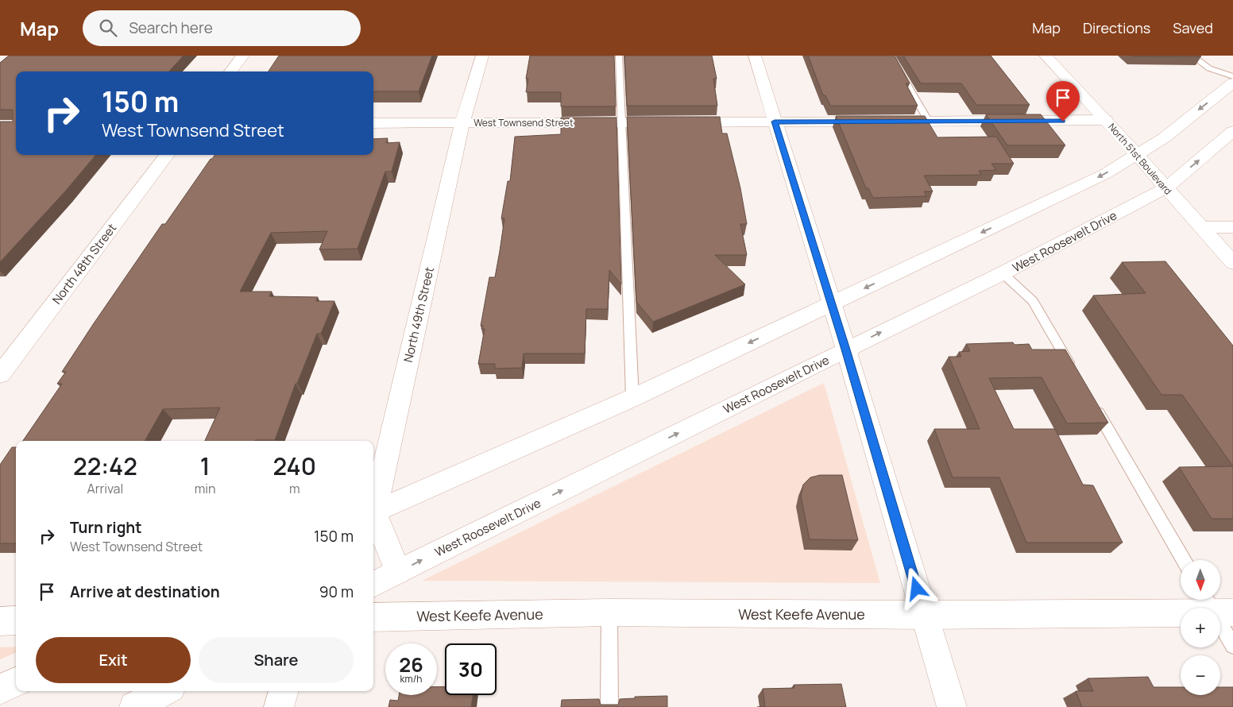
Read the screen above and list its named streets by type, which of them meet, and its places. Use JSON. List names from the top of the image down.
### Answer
{
  "streets": {
    "street": [
      "West Townsend Street",
      "North 51st Boulevard",
      "West Roosevelt Drive",
      "North 48th Street",
      "North 49th Street",
      "West Keefe Avenue"
    ]
  },
  "crossings": [
    ["West Townsend Street", "North 51st Boulevard"],
    ["West Townsend Street", "North 49th Street"],
    ["North 51st Boulevard", "West Roosevelt Drive"]
  ],
  "north": "bottom",
  "page": {
    "header": "Map",
    "search": "Search here",
    "nav": ["Map", "Directions", "Saved"],
    "turn": ["150 m", "West Townsend Street"],
    "eta": [
      "22:42",
      "Arrival",
      "1",
      "min",
      "240",
      "m"
    ],
    "list": [
      {
        "name": "Turn right",
        "note": "West Townsend Street",
        "value": "150 m"
      },
      {
        "name": "Arrive at destination",
        "value": "90 m"
      }
    ],
    "map_buttons": ["+", "−"],
    "buttons": ["Exit", "Share"],
    "speed": "26 km/h",
    "limit": "30"
  }
}
